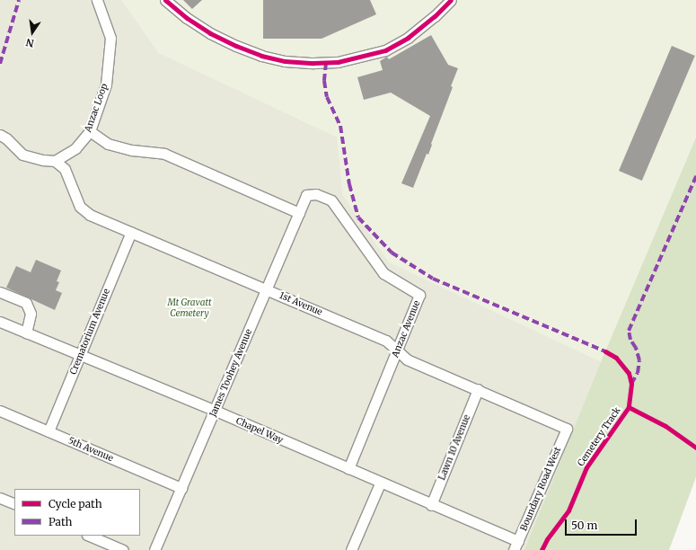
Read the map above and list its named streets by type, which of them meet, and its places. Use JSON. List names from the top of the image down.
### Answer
{
  "streets": {
    "street": [
      "Anzac Loop",
      "1st Avenue",
      "Anzac Avenue",
      "Crematorium Avenue",
      "James Toohey Avenue",
      "Chapel Way",
      "Lawn 10 Avenue",
      "5th Avenue",
      "Boundary Road West"
    ],
    "cycle path": ["Cemetery Track"]
  },
  "crossings": [
    ["Anzac Loop", "1st Avenue"],
    ["1st Avenue", "Anzac Avenue"],
    ["1st Avenue", "Crematorium Avenue"],
    ["1st Avenue", "James Toohey Avenue"],
    ["1st Avenue", "Lawn 10 Avenue"],
    ["1st Avenue", "Boundary Road West"],
    ["Anzac Avenue", "James Toohey Avenue"],
    ["Anzac Avenue", "Chapel Way"],
    ["Crematorium Avenue", "Chapel Way"],
    ["Crematorium Avenue", "5th Avenue"],
    ["James Toohey Avenue", "Chapel Way"],
    ["James Toohey Avenue", "5th Avenue"],
    ["Chapel Way", "Lawn 10 Avenue"],
    ["Chapel Way", "Boundary Road West"]
  ],
  "parks": ["Mt Gravatt Cemetery"],
  "legend": ["Cycle path", "Path"],
  "scale_bar": "50 m",
  "north": "bottom"
}
